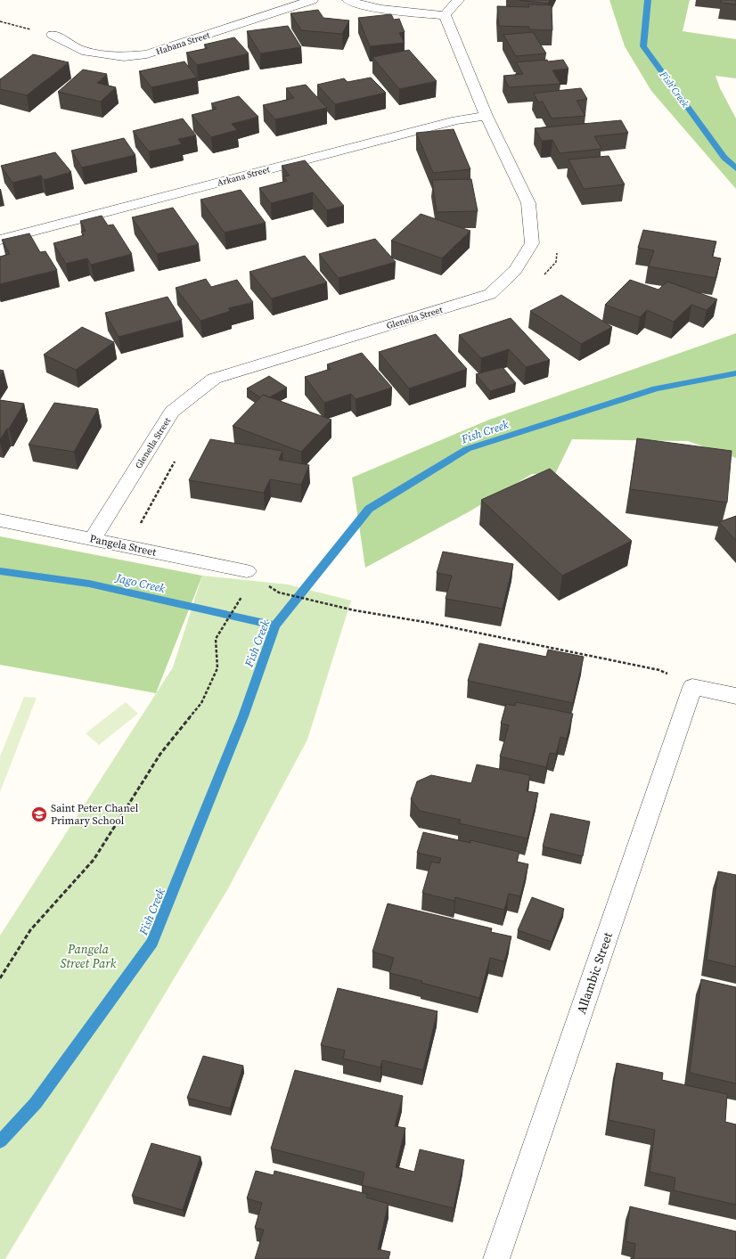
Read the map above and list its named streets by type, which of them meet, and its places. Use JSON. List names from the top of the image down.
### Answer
{
  "streets": {
    "street": [
      "Habana Street",
      "Arkana Street",
      "Glenella Street",
      "Pangela Street",
      "Allambic Street"
    ]
  },
  "crossings": [
    ["Arkana Street", "Glenella Street"],
    ["Glenella Street", "Pangela Street"]
  ],
  "water": ["Fish Creek", "Jago Creek"],
  "parks": ["Pangela Street Park"],
  "places": {
    "school or university": ["Saint Peter Chanel Primary School"]
  }
}
